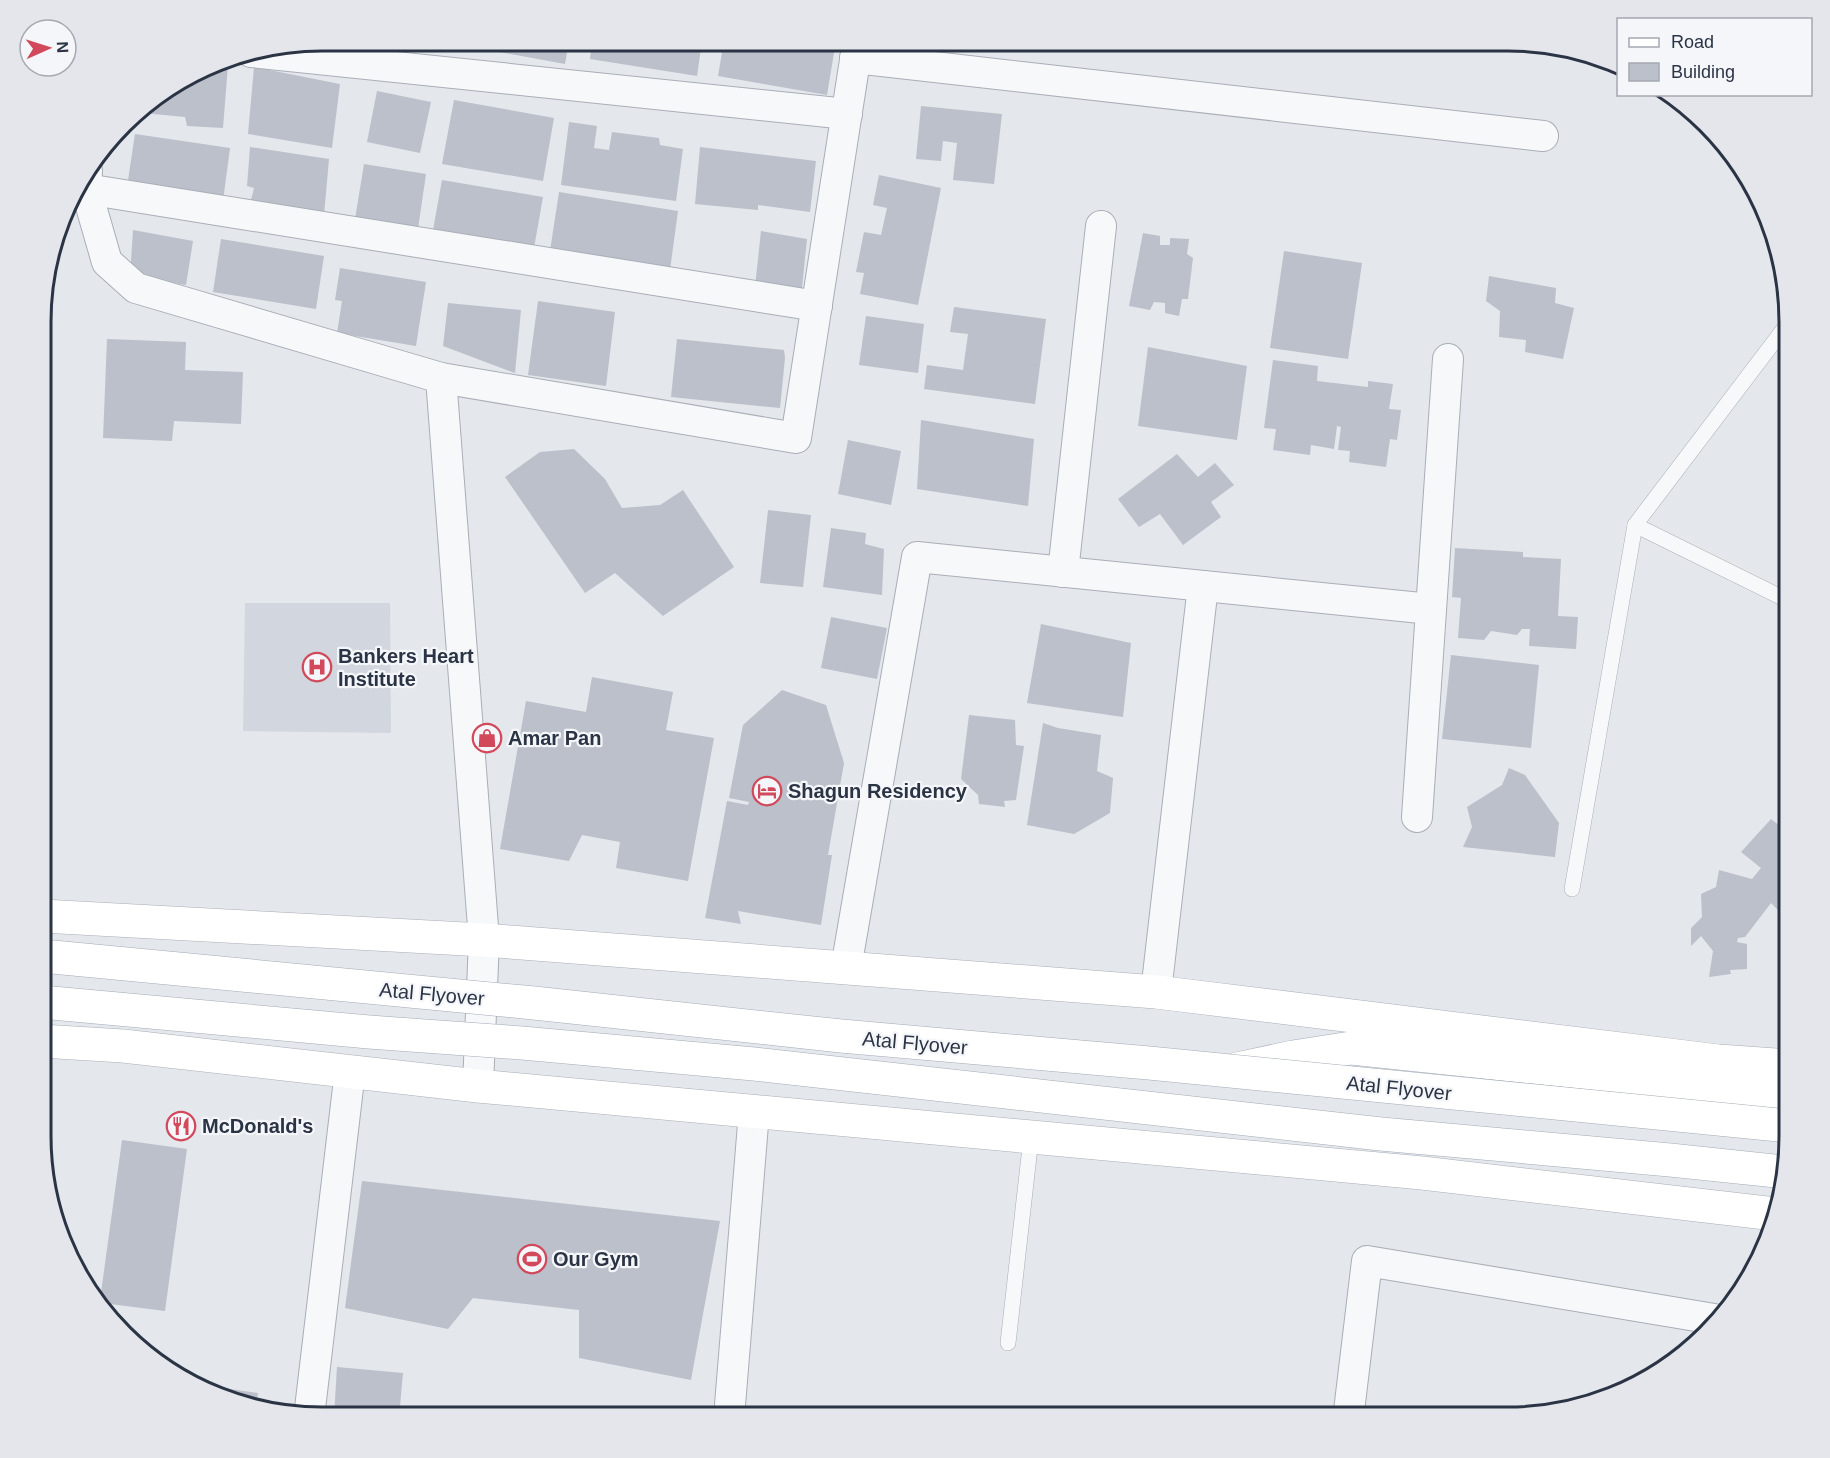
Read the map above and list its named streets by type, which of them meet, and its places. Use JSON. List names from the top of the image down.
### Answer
{
  "streets": {
    "main road": ["Atal Flyover"]
  },
  "places": {
    "hospital": ["Bankers Heart Institute"],
    "shop": ["Amar Pan"],
    "hotel": ["Shagun Residency"],
    "restaurant": ["McDonald's"],
    "sports": ["Our Gym"]
  },
  "legend": ["Road", "Building"],
  "north": "right"
}
